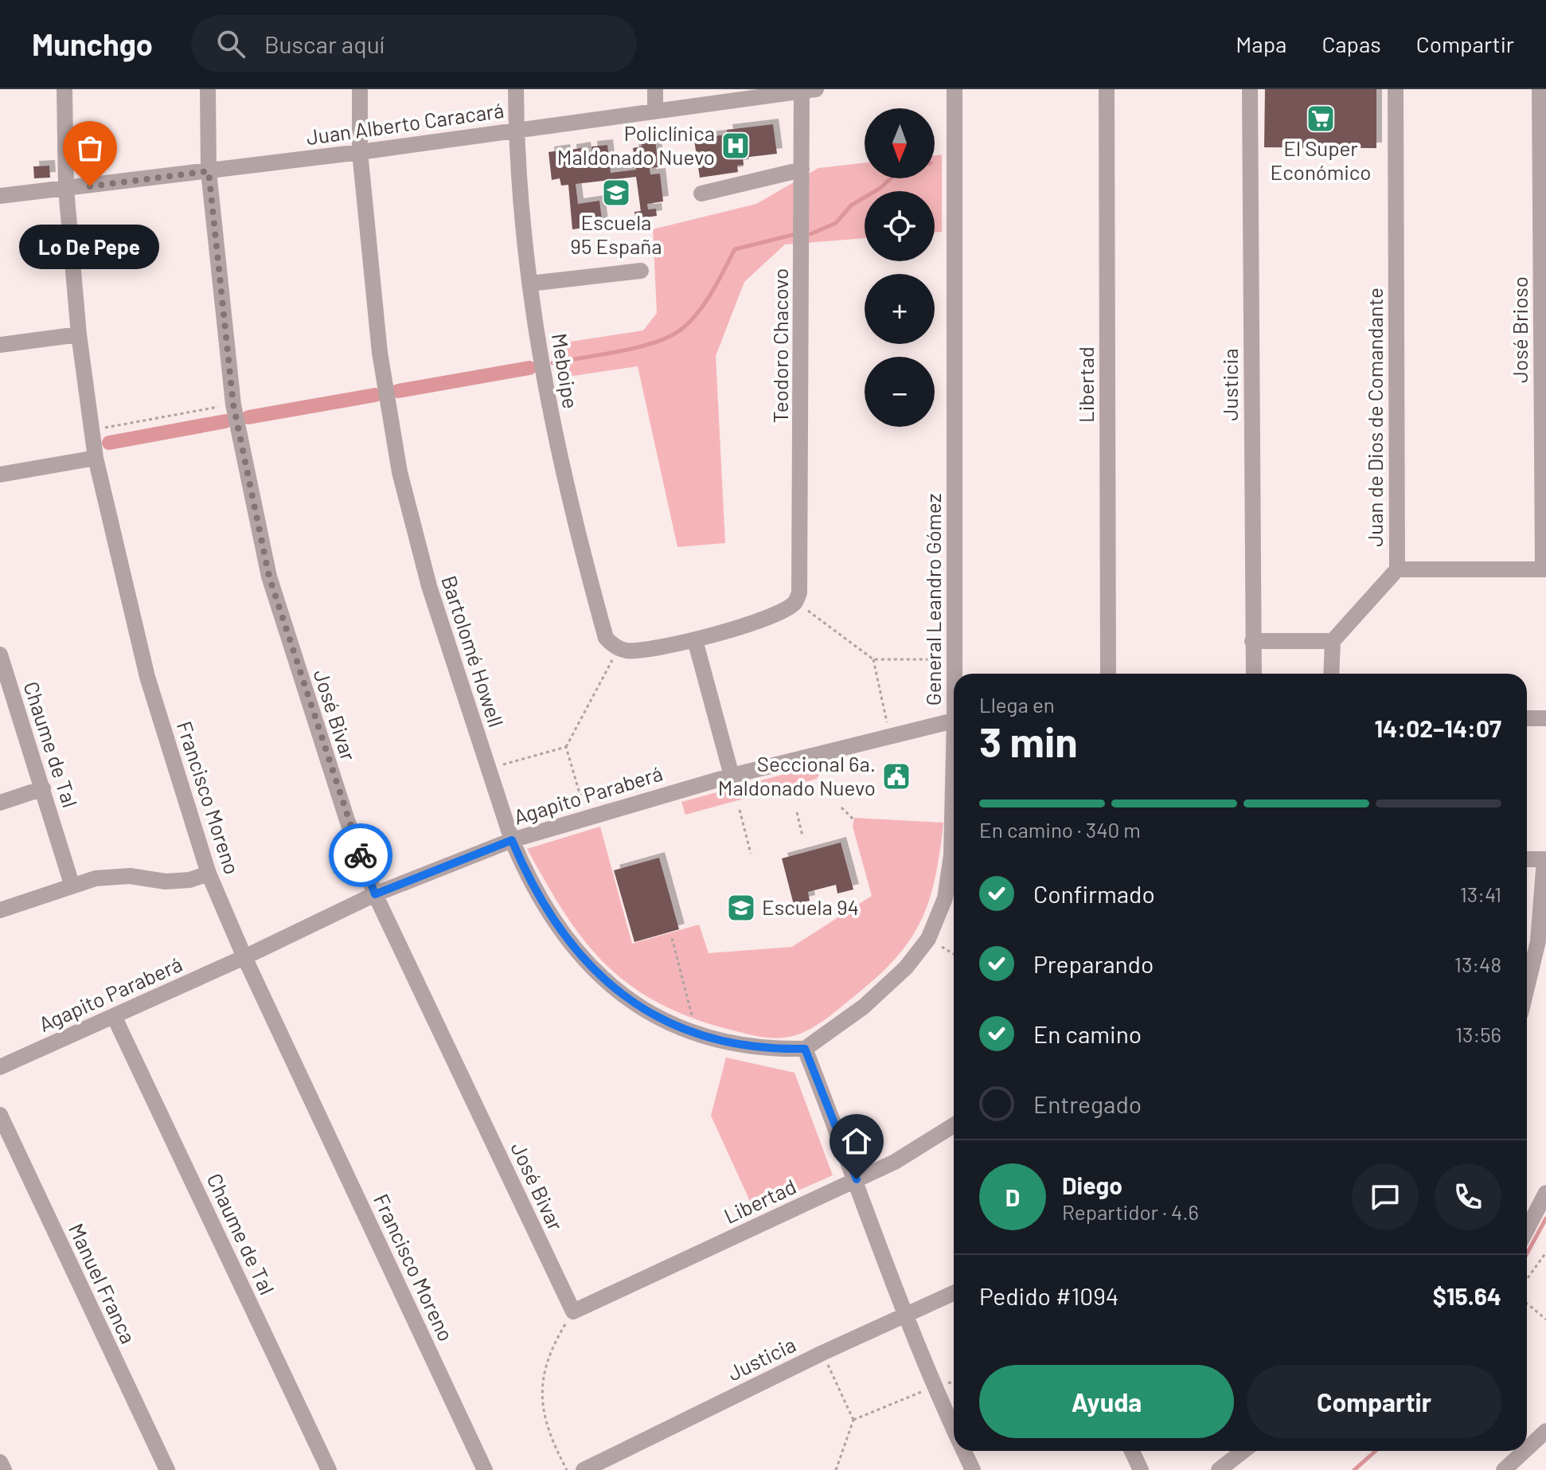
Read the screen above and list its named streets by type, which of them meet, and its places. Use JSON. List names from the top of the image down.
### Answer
{
  "streets": {
    "street": [
      "Juan Alberto Caracará",
      "José Brioso",
      "Teodoro Chacovo",
      "Meboipe",
      "Libertad",
      "Justicia",
      "Juan de Dios de Comandante",
      "General Leandro Gómez",
      "Bartolomé Howell",
      "José Bivar",
      "Chaume de Tal",
      "Agapito Paraberá",
      "Francisco Moreno",
      "Manuel Franca"
    ]
  },
  "crossings": [
    ["Juan Alberto Caracará", "Teodoro Chacovo"],
    ["Juan Alberto Caracará", "Meboipe"],
    ["Juan Alberto Caracará", "Bartolomé Howell"],
    ["Juan Alberto Caracará", "José Bivar"],
    ["Juan Alberto Caracará", "Francisco Moreno"],
    ["Libertad", "José Bivar"],
    ["General Leandro Gómez", "Bartolomé Howell"],
    ["Bartolomé Howell", "Agapito Paraberá"],
    ["José Bivar", "Agapito Paraberá"],
    ["Chaume de Tal", "Agapito Paraberá"],
    ["Agapito Paraberá", "Francisco Moreno"]
  ],
  "places": {
    "supermarket": ["El Super Económico"],
    "hospital": ["Policlínica Maldonado Nuevo"],
    "other": ["Lo De Pepe"],
    "school or university": ["Escuela 95 España", "Escuela 94"],
    "public building": ["Seccional 6a. Maldonado Nuevo"]
  },
  "north": "bottom",
  "page": {
    "header": "Munchgo",
    "search": "Buscar aquí",
    "nav": ["Mapa", "Capas", "Compartir"],
    "map_buttons": ["+", "−"],
    "bubble": "Lo De Pepe",
    "heading": ["3 min", "Llega en", "14:02–14:07"],
    "panel": [
      "Diego",
      "Repartidor · 4.6",
      "Pedido #1094",
      "$15.64"
    ],
    "bar": "En camino · 340 m",
    "list": [
      ["Confirmado", "13:41"],
      ["Preparando", "13:48"],
      ["En camino", "13:56"],
      "Entregado"
    ],
    "round": "D",
    "buttons": ["Ayuda", "Compartir"]
  }
}
